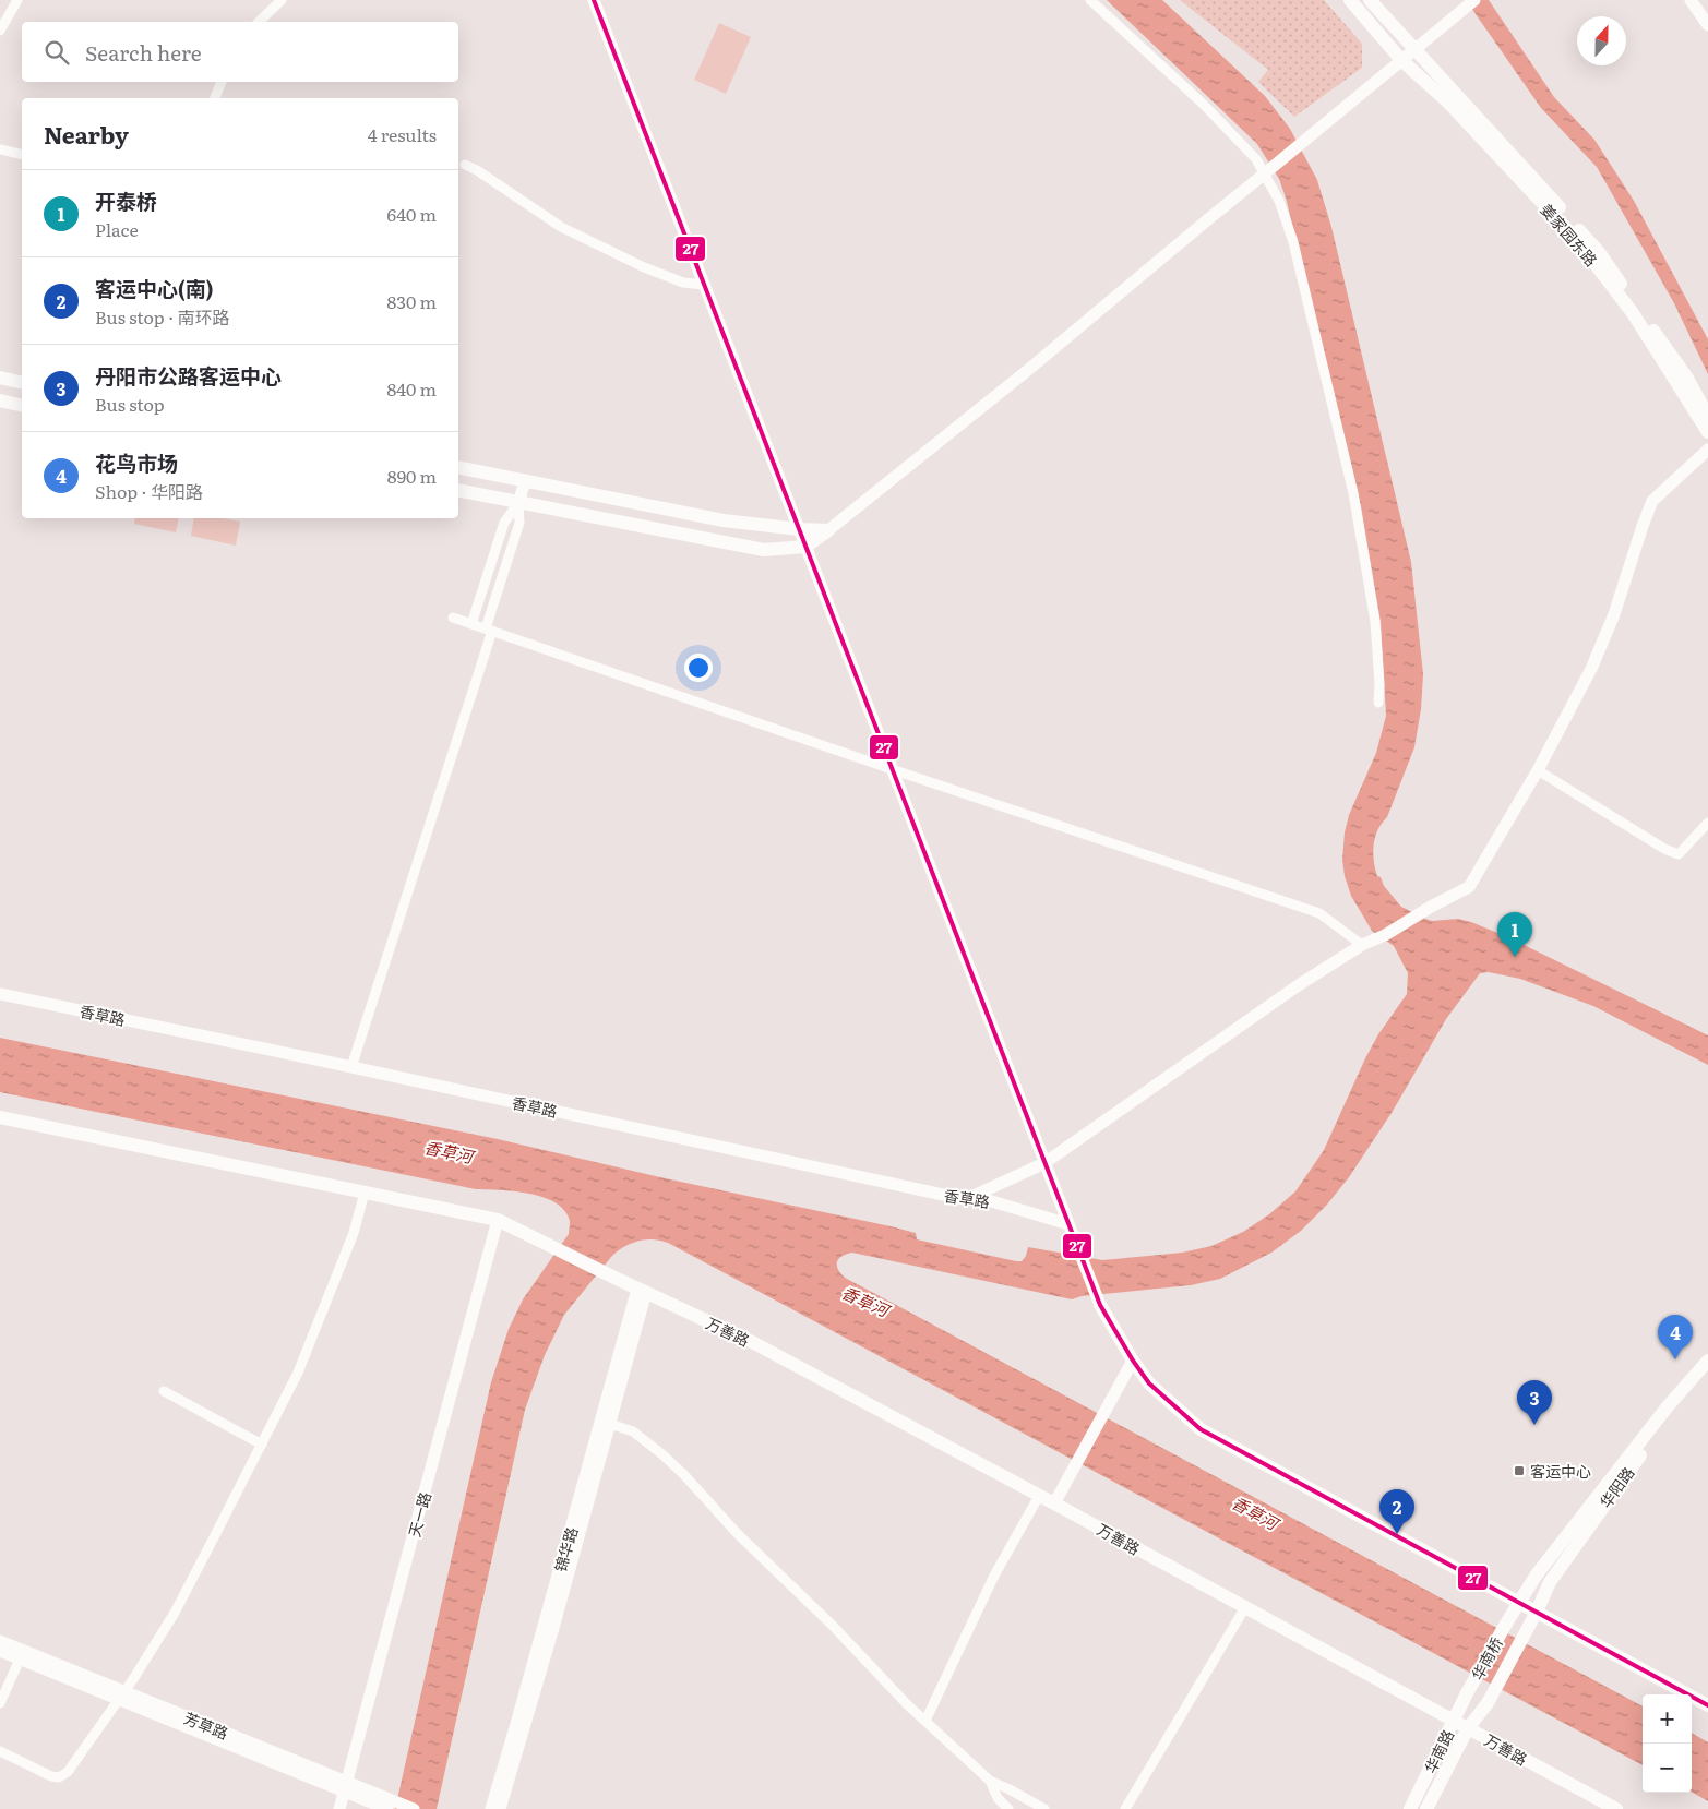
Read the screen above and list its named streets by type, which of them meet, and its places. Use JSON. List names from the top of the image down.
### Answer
{
  "streets": {
    "main road": [
      "姜家园东路",
      "万善路",
      "华阳路",
      "华南桥",
      "华南路"
    ],
    "street": [
      "香草路",
      "天一路",
      "锦华路",
      "芳草路"
    ]
  },
  "crossings": [
    ["万善路", "天一路"],
    ["万善路", "锦华路"],
    ["万善路", "华南路"],
    ["华阳路", "华南桥"],
    ["天一路", "芳草路"],
    ["华南桥", "华南路"]
  ],
  "water": ["香草河"],
  "places": {
    "transit": ["客运中心"]
  },
  "lines": ["transit line 27"],
  "north": "top",
  "page": {
    "search": "Search here",
    "heading": ["Nearby", "4 results"],
    "list": [
      {
        "mark": "1",
        "name": "开泰桥",
        "note": "Place",
        "value": "640 m"
      },
      {
        "mark": "2",
        "name": "客运中心(南)",
        "note": "Bus stop · 南环路",
        "value": "830 m"
      },
      {
        "mark": "3",
        "name": "丹阳市公路客运中心",
        "note": "Bus stop",
        "value": "840 m"
      },
      {
        "mark": "4",
        "name": "花鸟市场",
        "note": "Shop · 华阳路",
        "value": "890 m"
      }
    ],
    "pins": [
      "1",
      "4",
      "3",
      "2"
    ],
    "map_buttons": ["+", "−"]
  }
}
